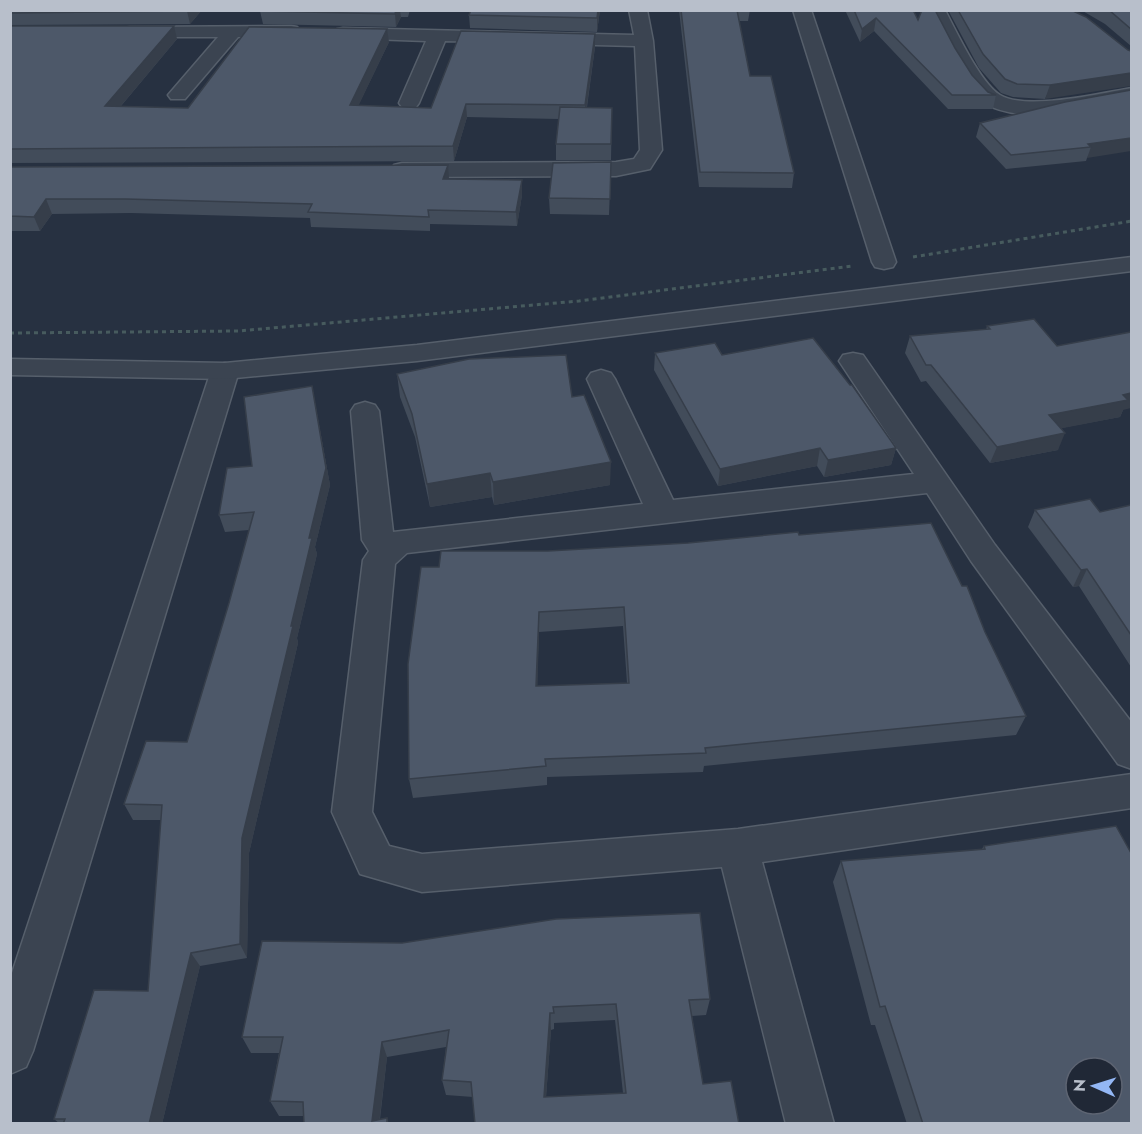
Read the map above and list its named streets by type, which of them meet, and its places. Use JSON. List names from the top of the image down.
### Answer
{
  "north": "left"
}
